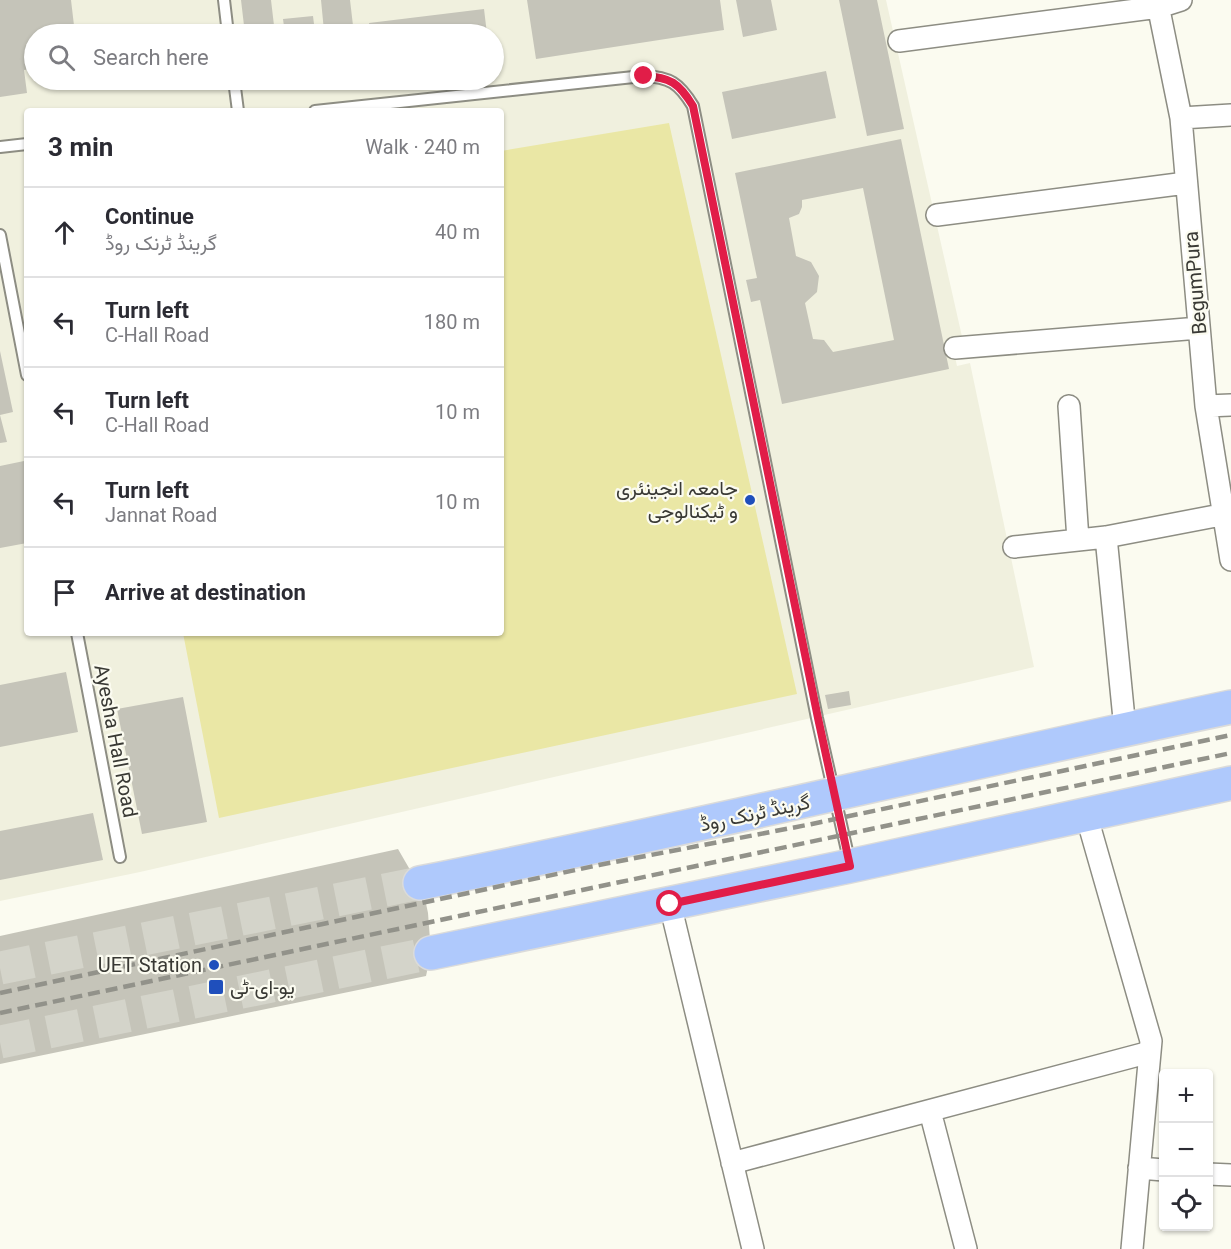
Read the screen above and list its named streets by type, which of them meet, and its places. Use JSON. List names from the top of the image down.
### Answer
{
  "streets": {
    "main road": ["گرینڈ ٹرنک روڈ"],
    "street": ["BegumPura"],
    "lane": ["Ayesha Hall Road"]
  },
  "places": {
    "other": ["جامعہ انجینئری و ٹیکنالوجی", "UET Station"],
    "transit": ["یو-ای-ٹی"]
  },
  "page": {
    "search": "Search here",
    "heading": ["3 min", "Walk · 240 m"],
    "list": [
      ["Continue", "گرینڈ ٹرنک روڈ", "40 m"],
      ["Turn left", "C-Hall Road", "180 m"],
      ["Turn left", "C-Hall Road", "10 m"],
      ["Turn left", "Jannat Road", "10 m"],
      "Arrive at destination"
    ],
    "map_buttons": ["+", "−"]
  }
}
